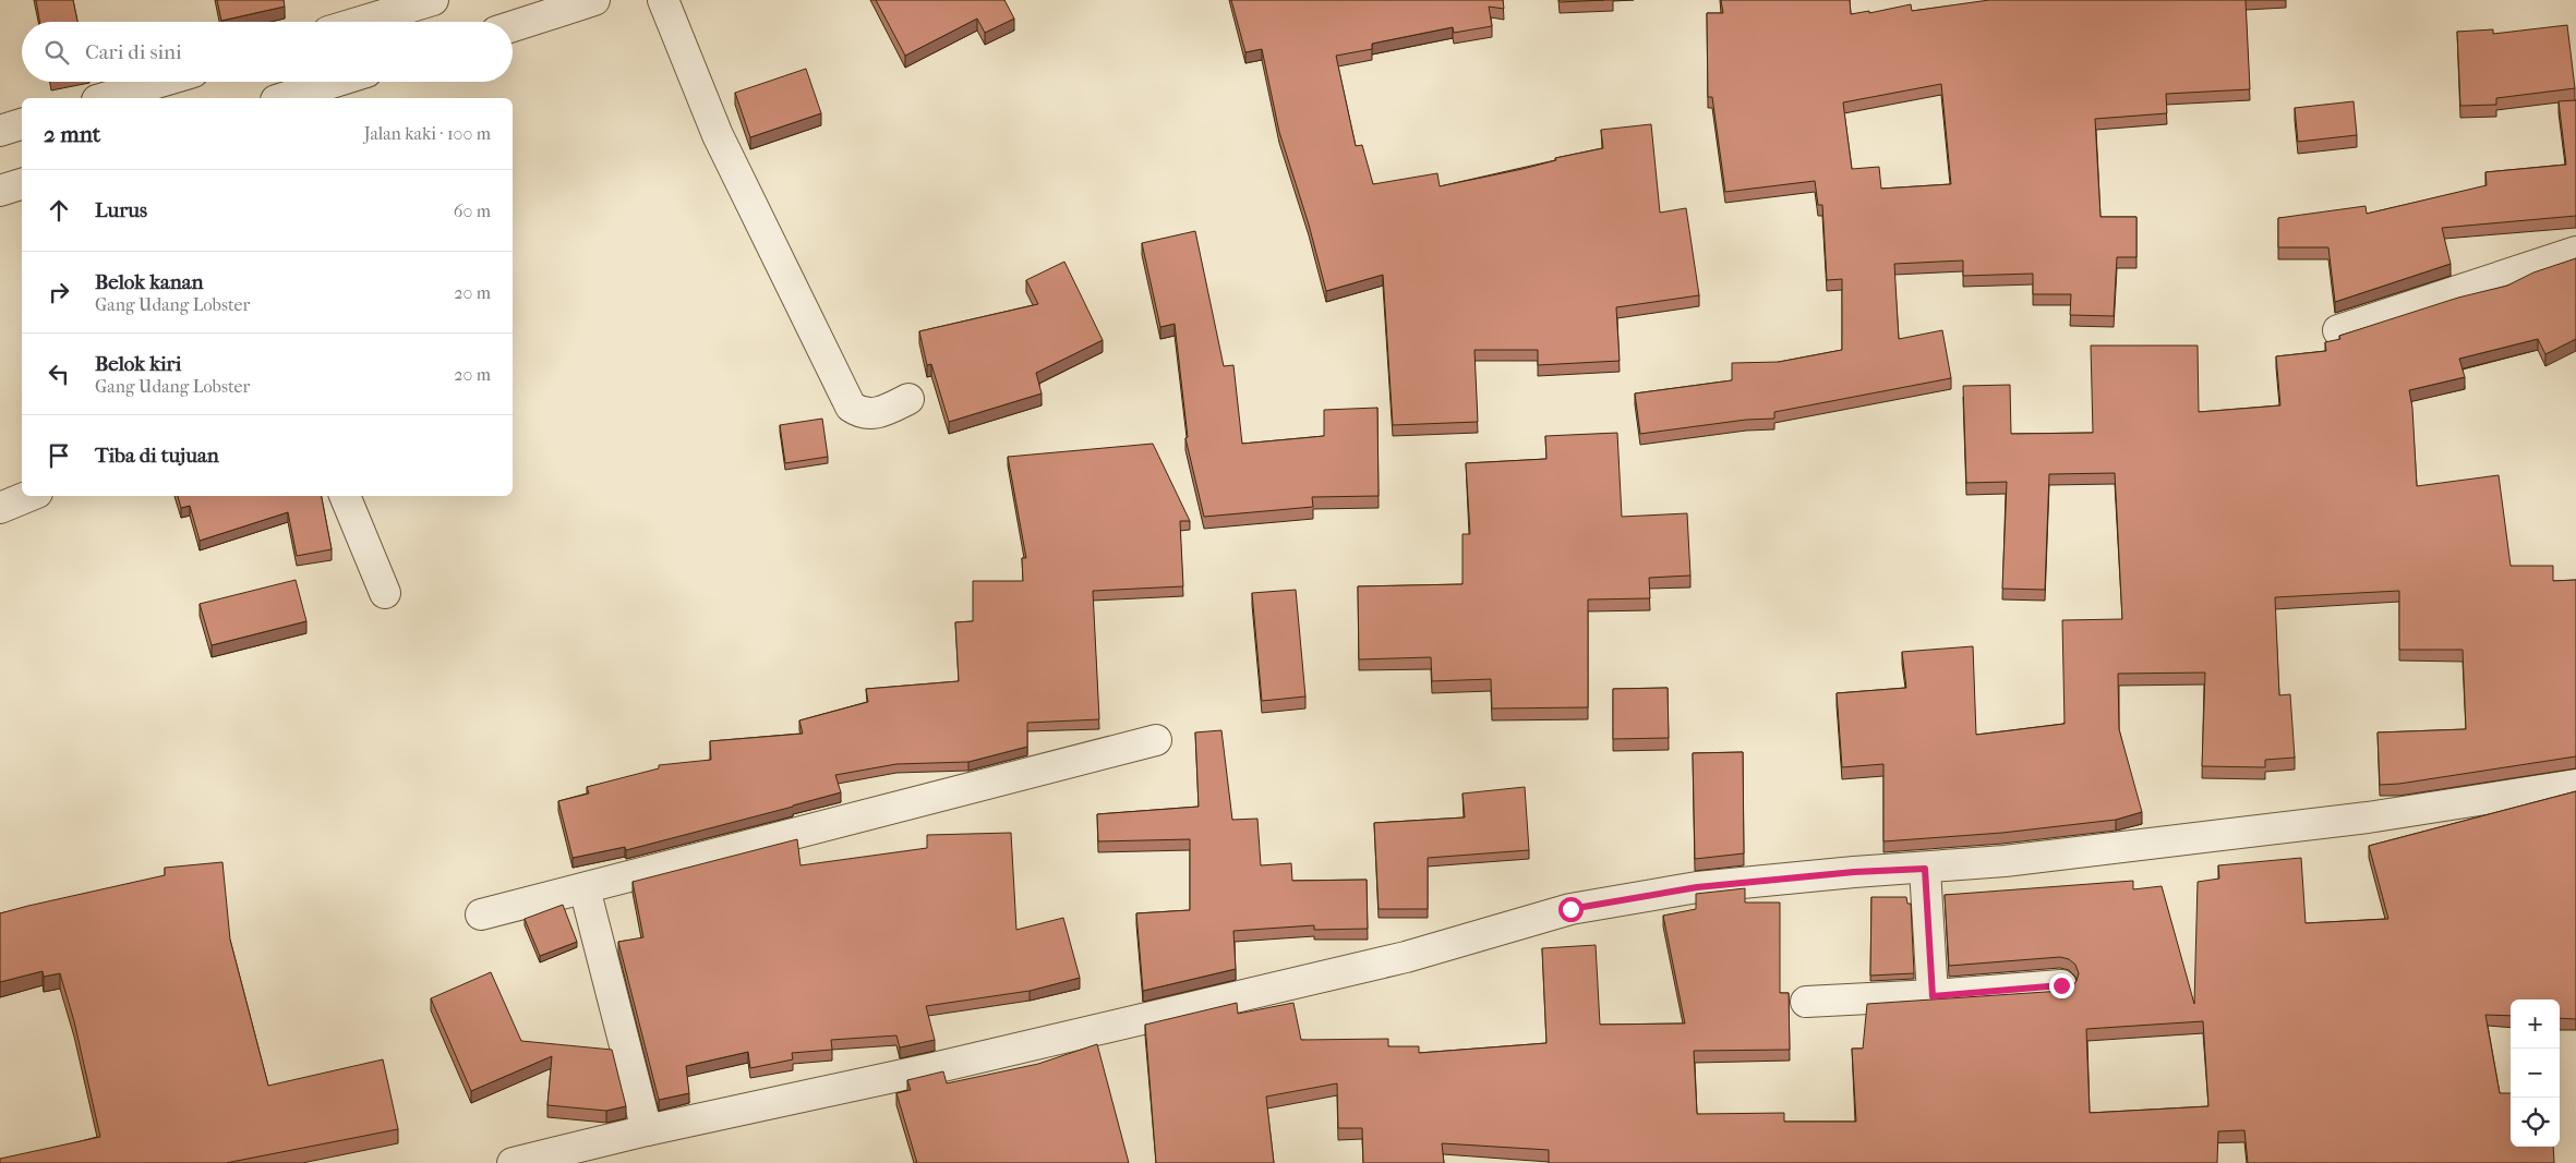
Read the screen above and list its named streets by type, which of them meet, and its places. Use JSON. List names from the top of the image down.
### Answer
{
  "page": {
    "search": "Cari di sini",
    "heading": ["2 mnt", "Jalan kaki · 100 m"],
    "list": [
      ["Lurus", "60 m"],
      ["Belok kanan", "Gang Udang Lobster", "20 m"],
      ["Belok kiri", "Gang Udang Lobster", "20 m"],
      "Tiba di tujuan"
    ],
    "map_buttons": ["+", "−"]
  }
}
